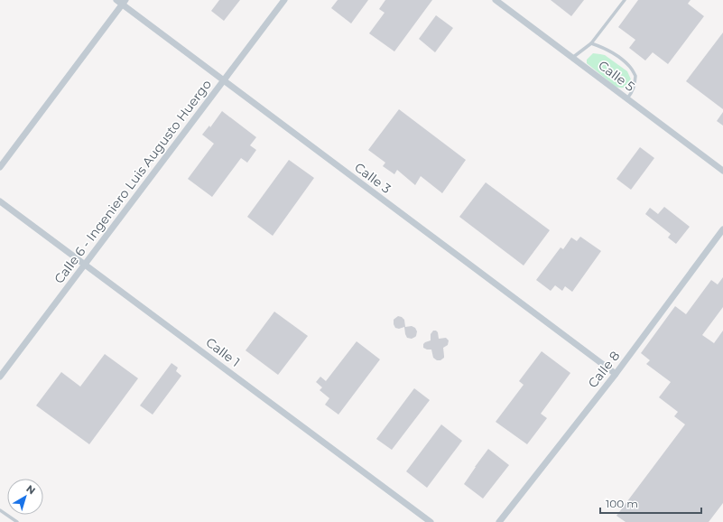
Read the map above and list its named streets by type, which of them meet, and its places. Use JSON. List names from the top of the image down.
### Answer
{
  "streets": {
    "street": [
      "Calle 5",
      "Calle 3",
      "Calle 6 - Ingeniero Luis Augusto Huergo",
      "Calle 1",
      "Calle 8"
    ]
  },
  "crossings": [
    ["Calle 3", "Calle 6 - Ingeniero Luis Augusto Huergo"],
    ["Calle 3", "Calle 8"],
    ["Calle 6 - Ingeniero Luis Augusto Huergo", "Calle 1"]
  ],
  "scale_bar": "100 m",
  "north": "top right"
}
